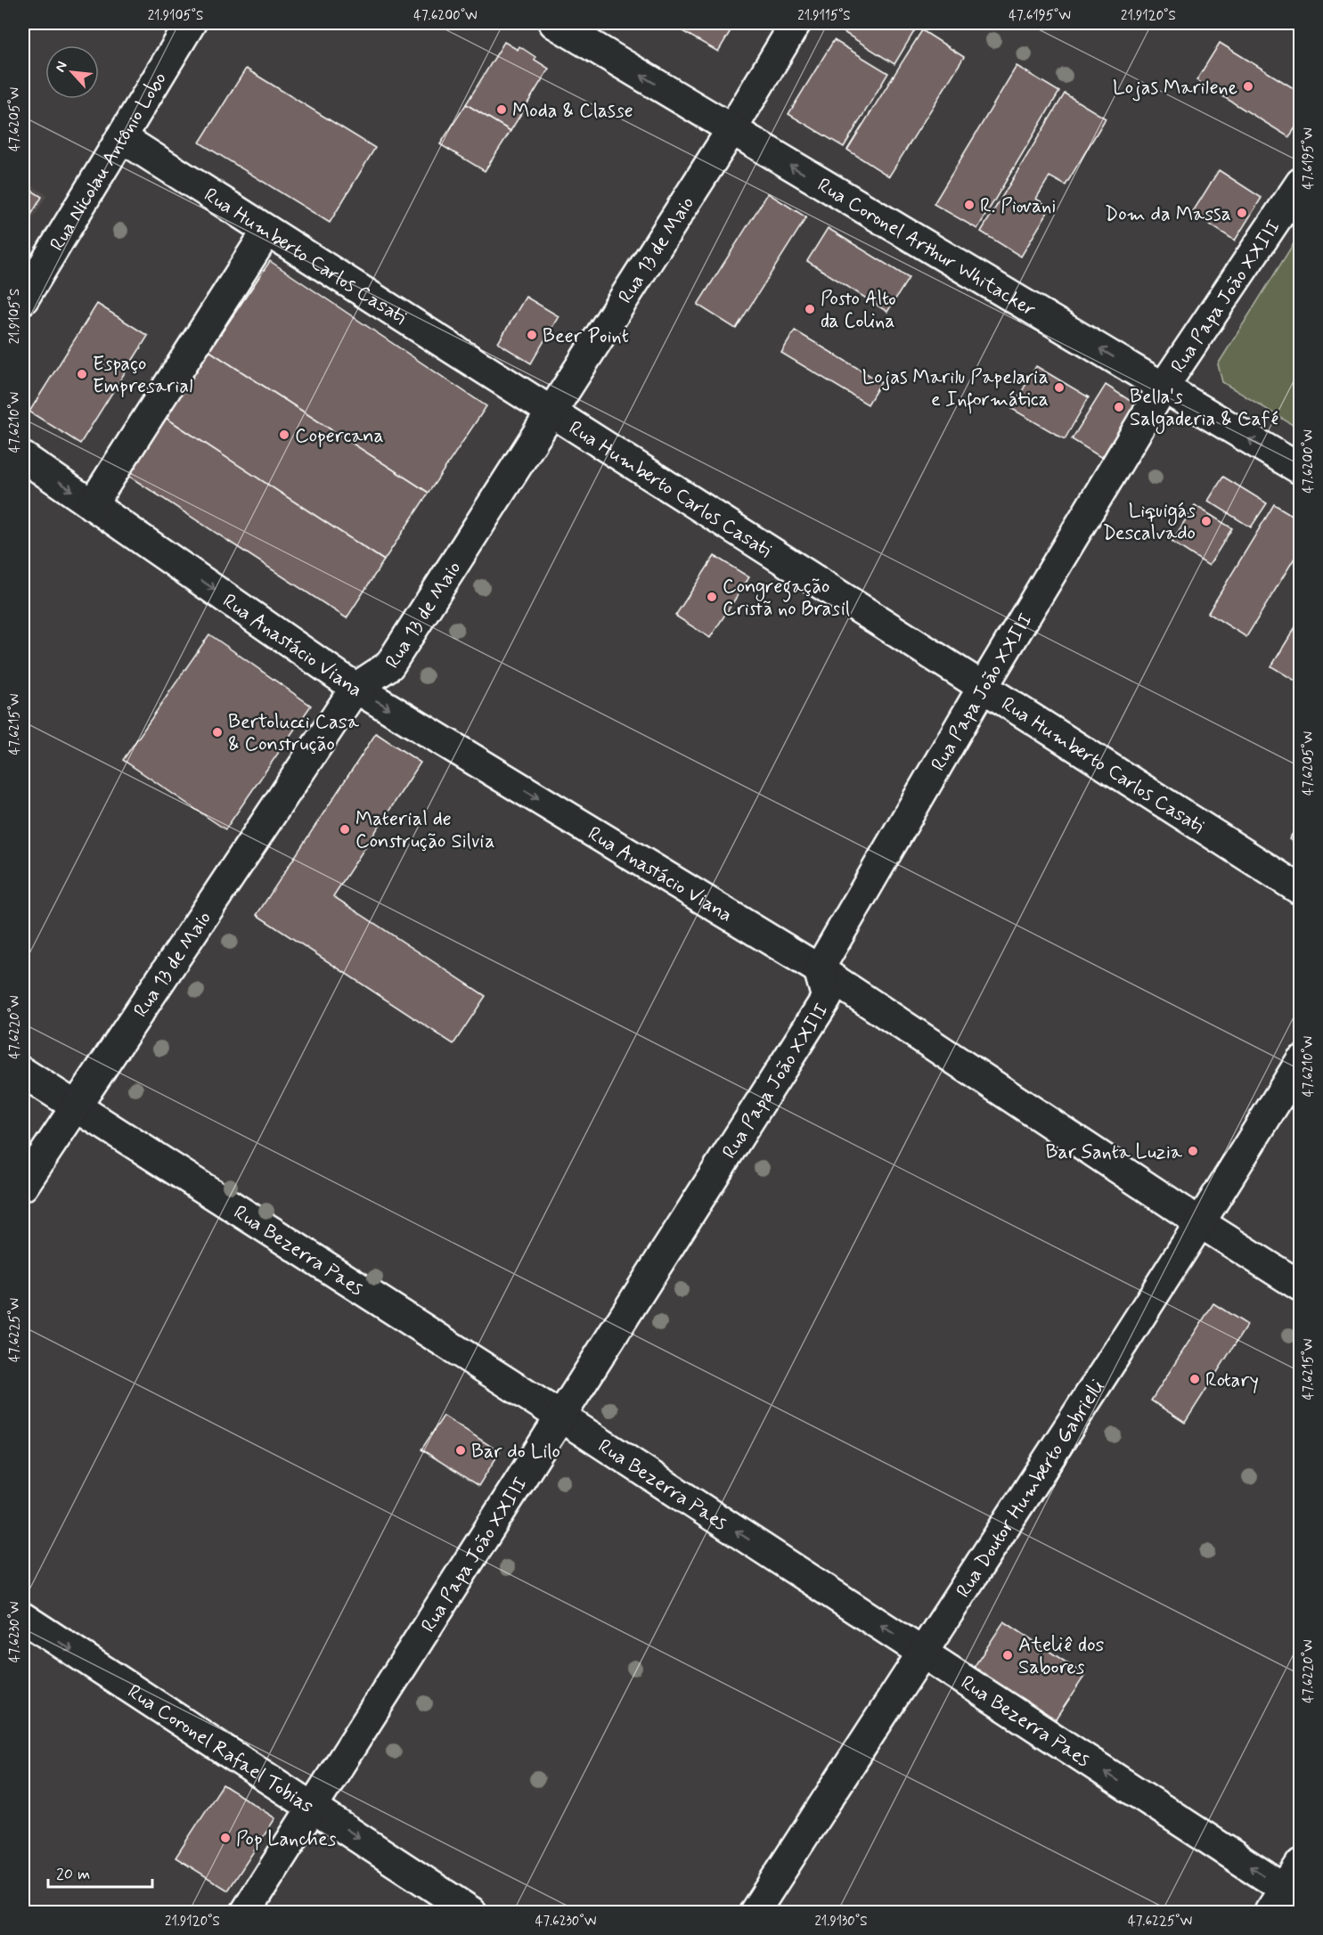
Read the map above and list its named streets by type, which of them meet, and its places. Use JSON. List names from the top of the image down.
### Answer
{
  "streets": {
    "street": [
      "Rua Nicolau Antônio Lobo",
      "Rua Coronel Arthur Whitacker",
      "Rua 13 de Maio",
      "Rua Humberto Carlos Casati",
      "Rua Papa João XXIII",
      "Rua Anastácio Viana",
      "Rua Bezerra Paes",
      "Rua Doutor Humberto Gabrielli",
      "Rua Coronel Rafael Tobias"
    ]
  },
  "crossings": [
    ["Rua Nicolau Antônio Lobo", "Rua Humberto Carlos Casati"],
    ["Rua Coronel Arthur Whitacker", "Rua 13 de Maio"],
    ["Rua Coronel Arthur Whitacker", "Rua Papa João XXIII"],
    ["Rua 13 de Maio", "Rua Humberto Carlos Casati"],
    ["Rua 13 de Maio", "Rua Anastácio Viana"],
    ["Rua 13 de Maio", "Rua Bezerra Paes"],
    ["Rua Humberto Carlos Casati", "Rua Papa João XXIII"],
    ["Rua Papa João XXIII", "Rua Anastácio Viana"],
    ["Rua Papa João XXIII", "Rua Bezerra Paes"],
    ["Rua Papa João XXIII", "Rua Coronel Rafael Tobias"],
    ["Rua Anastácio Viana", "Rua Doutor Humberto Gabrielli"],
    ["Rua Bezerra Paes", "Rua Doutor Humberto Gabrielli"]
  ],
  "one_way": [
    "Rua Coronel Arthur Whitacker",
    "Rua Anastácio Viana",
    "Rua Bezerra Paes",
    "Rua Coronel Rafael Tobias"
  ],
  "places": [
    "Lojas Marilene",
    "Moda & Classe",
    "R. Piovani",
    "Dom da Massa",
    "Posto Alto da Colina",
    "Beer Point",
    "Espaço Empresarial",
    "Lojas Marilu Papelaria e Informática",
    "Bella's Salgaderia & Café",
    "Copercana",
    "Liquigás Descalvado",
    "Congregação Cristã no Brasil",
    "Bertolucci Casa & Construção",
    "Material de Construção Silvia",
    "Bar Santa Luzia",
    "Rotary",
    "Bar do Lilo",
    "Ateliê dos Sabores",
    "Pop Lanches"
  ],
  "scale_bar": "20 m",
  "north": "top left",
  "coordinates": [
    "21.9105°S",
    "47.6200°W",
    "21.9115°S",
    "47.6195°W",
    "21.9120°S",
    "47.6205°W",
    "47.6210°W",
    "47.6215°W",
    "47.6220°W",
    "47.6225°W",
    "47.6230°W",
    "21.9130°S"
  ]
}
